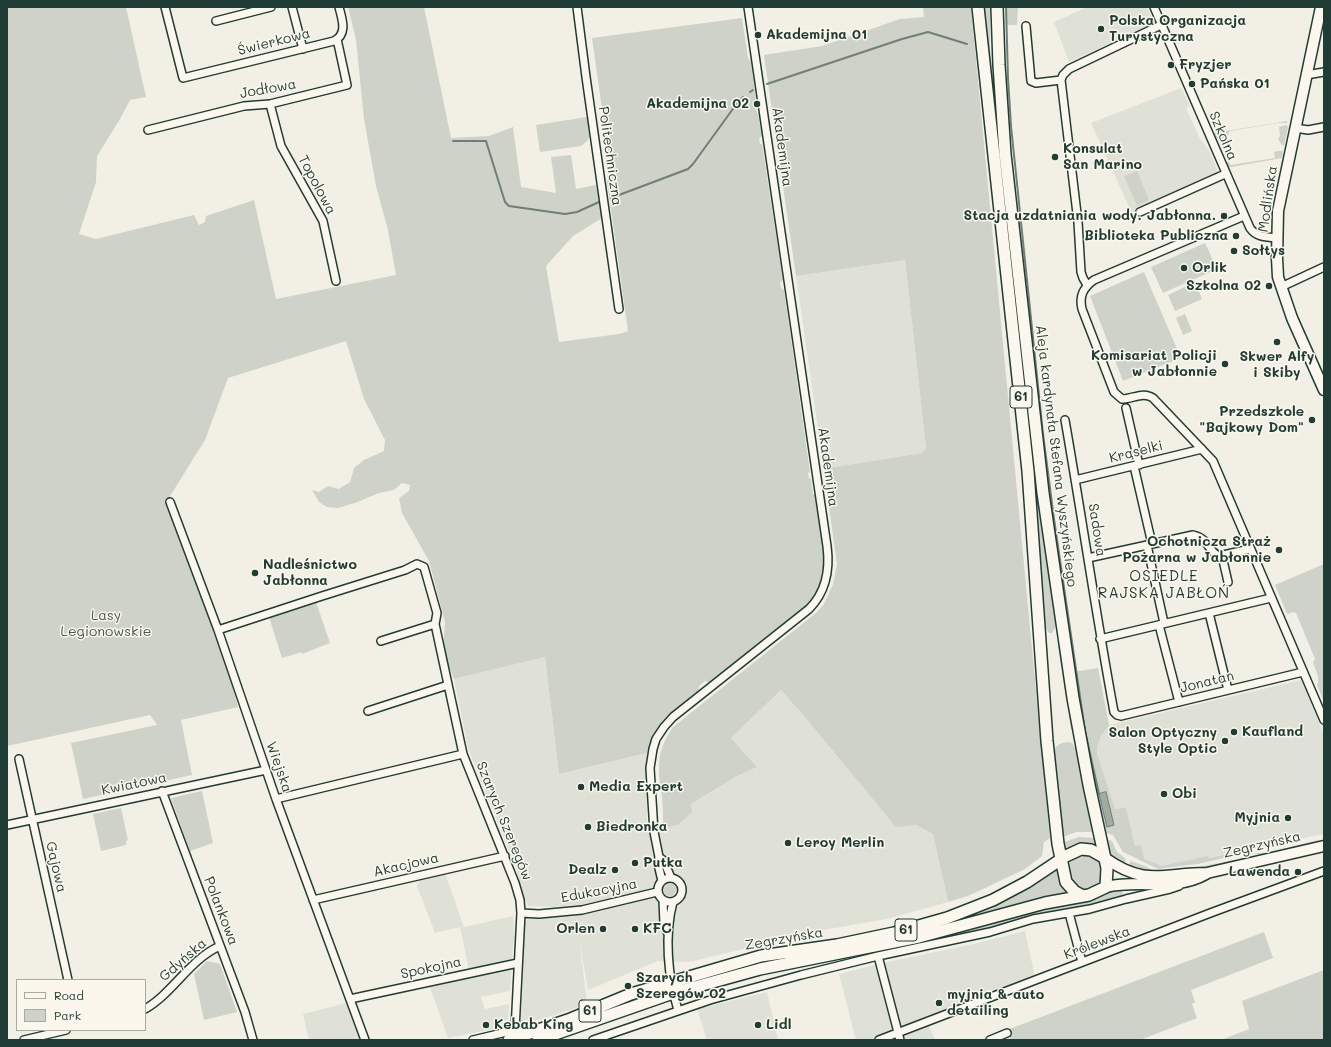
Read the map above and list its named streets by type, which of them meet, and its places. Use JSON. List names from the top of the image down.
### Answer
{
  "streets": {
    "main road": [
      "Modlińska",
      "61",
      "Aleja kardynała Stefana Wyszyńskiego",
      "Zegrzyńska"
    ],
    "street": [
      "Świerkowa",
      "Jodłowa",
      "Szkolna",
      "Akademijna",
      "Politechniczna",
      "Topolowa",
      "Krąselki",
      "Sadowa",
      "Jonatan",
      "Wiejska",
      "Kwiatowa",
      "Szarych Szeregów",
      "Akacjowa",
      "Gajowa",
      "Edukacyjna",
      "Polankowa",
      "Królewska",
      "Gdyńska",
      "Spokojna"
    ]
  },
  "crossings": [
    ["Świerkowa", "Jodłowa"],
    ["Jodłowa", "Topolowa"],
    ["Szkolna", "Modlińska"],
    ["Akademijna", "Edukacyjna"],
    ["61", "Aleja kardynała Stefana Wyszyńskiego"],
    ["61", "Zegrzyńska"],
    ["Krąselki", "Sadowa"],
    ["Aleja kardynała Stefana Wyszyńskiego", "Zegrzyńska"],
    ["Sadowa", "Jonatan"],
    ["Wiejska", "Kwiatowa"],
    ["Wiejska", "Szarych Szeregów"],
    ["Wiejska", "Akacjowa"],
    ["Wiejska", "Spokojna"],
    ["Kwiatowa", "Gajowa"],
    ["Kwiatowa", "Polankowa"],
    ["Szarych Szeregów", "Akacjowa"],
    ["Szarych Szeregów", "Edukacyjna"],
    ["Szarych Szeregów", "Spokojna"],
    ["Polankowa", "Gdyńska"]
  ],
  "districts": ["OSIEDLE RAJSKA JABŁOŃ"],
  "parks": ["Lasy Legionowskie"],
  "places": [
    "Polska Organizacja Turystyczna",
    "Akademijna 01",
    "Fryzjer",
    "Pańska 01",
    "Akademijna 02",
    "Konsulat San Marino",
    "Stacja uzdatniania wody. Jabłonna.",
    "Biblioteka Publiczna",
    "Sołtys",
    "Orlik",
    "Szkolna 02",
    "Skwer Alfy i Skiby",
    "Komisariat Policji w Jabłonnie",
    "Przedszkole \"Bajkowy Dom\"",
    "Ochotnicza Straż Pożarna w Jabłonnie",
    "Nadleśnictwo Jabłonna",
    "Kaufland",
    "Salon Optyczny Style Optic",
    "Media Expert",
    "Obi",
    "Myjnia",
    "Biedronka",
    "Leroy Merlin",
    "Putka",
    "Dealz",
    "Lawenda",
    "Orlen",
    "KFC",
    "Szarych Szeregów 02",
    "myjnia & auto detailing",
    "Kebab King",
    "Lidl"
  ],
  "legend": ["Road", "Park"]
}
